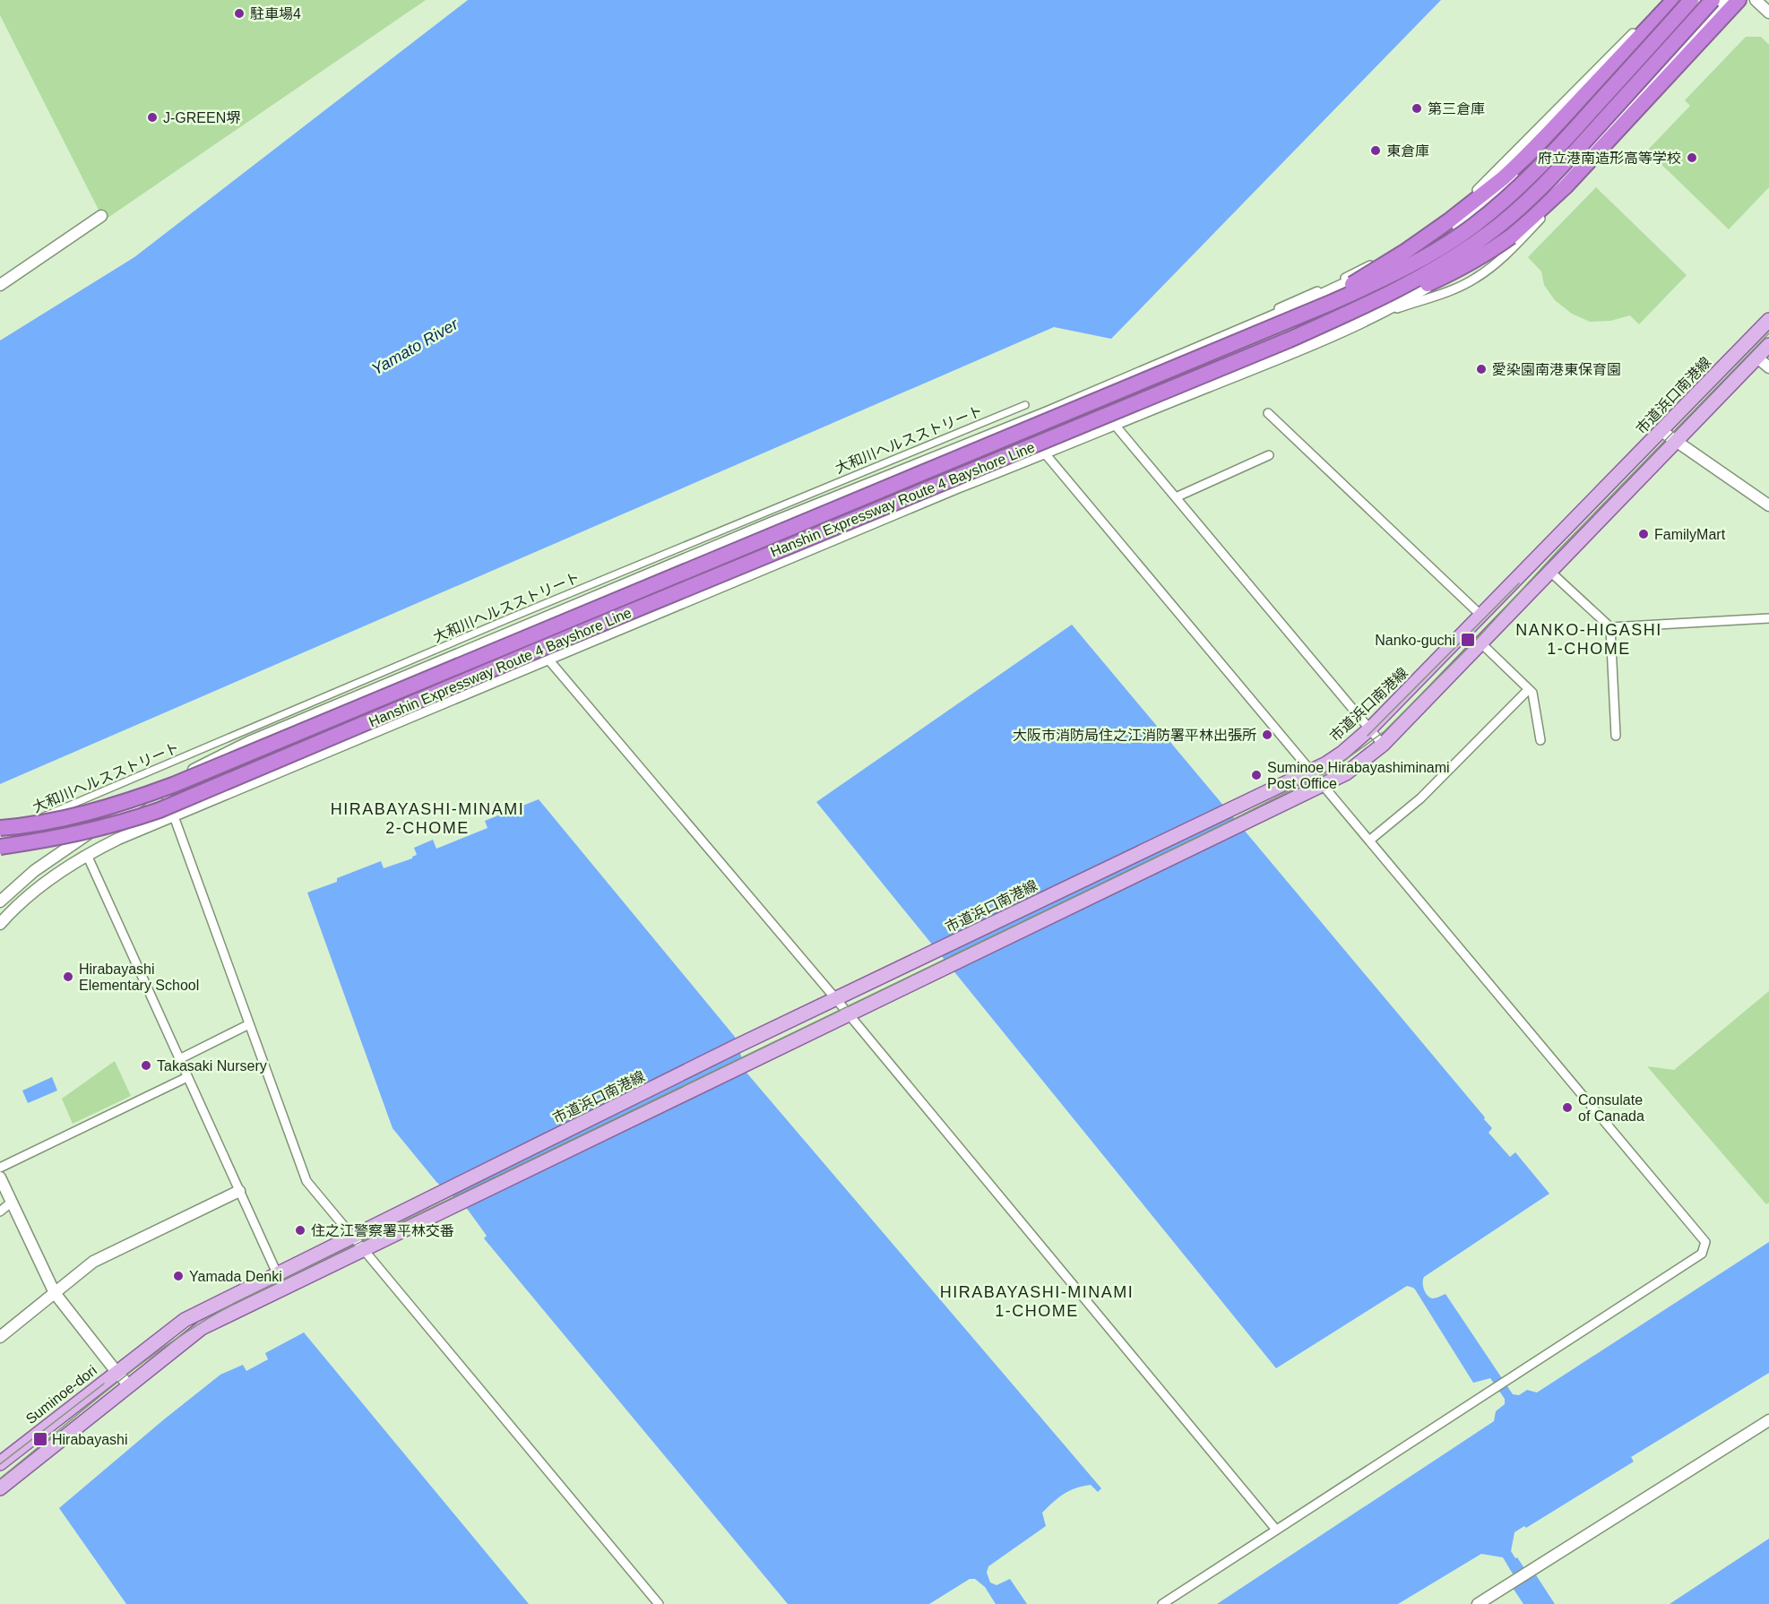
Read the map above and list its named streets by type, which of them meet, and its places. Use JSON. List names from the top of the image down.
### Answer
{
  "streets": {
    "highway": ["Hanshin Expressway Route 4 Bayshore Line"],
    "main road": ["市道浜口南港線", "Suminoe-dori"],
    "street": ["大和川ヘルスストリート"]
  },
  "crossings": [
    ["市道浜口南港線", "Suminoe-dori"]
  ],
  "districts": ["NANKO-HIGASHI 1-CHOME", "HIRABAYASHI-MINAMI 2-CHOME", "HIRABAYASHI-MINAMI 1-CHOME"],
  "water": ["Yamato River"],
  "places": {
    "other": [
      "駐車場4",
      "第三倉庫",
      "J-GREEN堺",
      "東倉庫",
      "府立港南造形高等学校",
      "愛染園南港東保育園",
      "FamilyMart",
      "大阪市消防局住之江消防署平林出張所",
      "Suminoe Hirabayashiminami Post Office",
      "Hirabayashi Elementary School",
      "Takasaki Nursery",
      "Consulate of Canada",
      "住之江警察署平林交番",
      "Yamada Denki"
    ],
    "transit": ["Nanko-guchi", "Hirabayashi"]
  }
}
